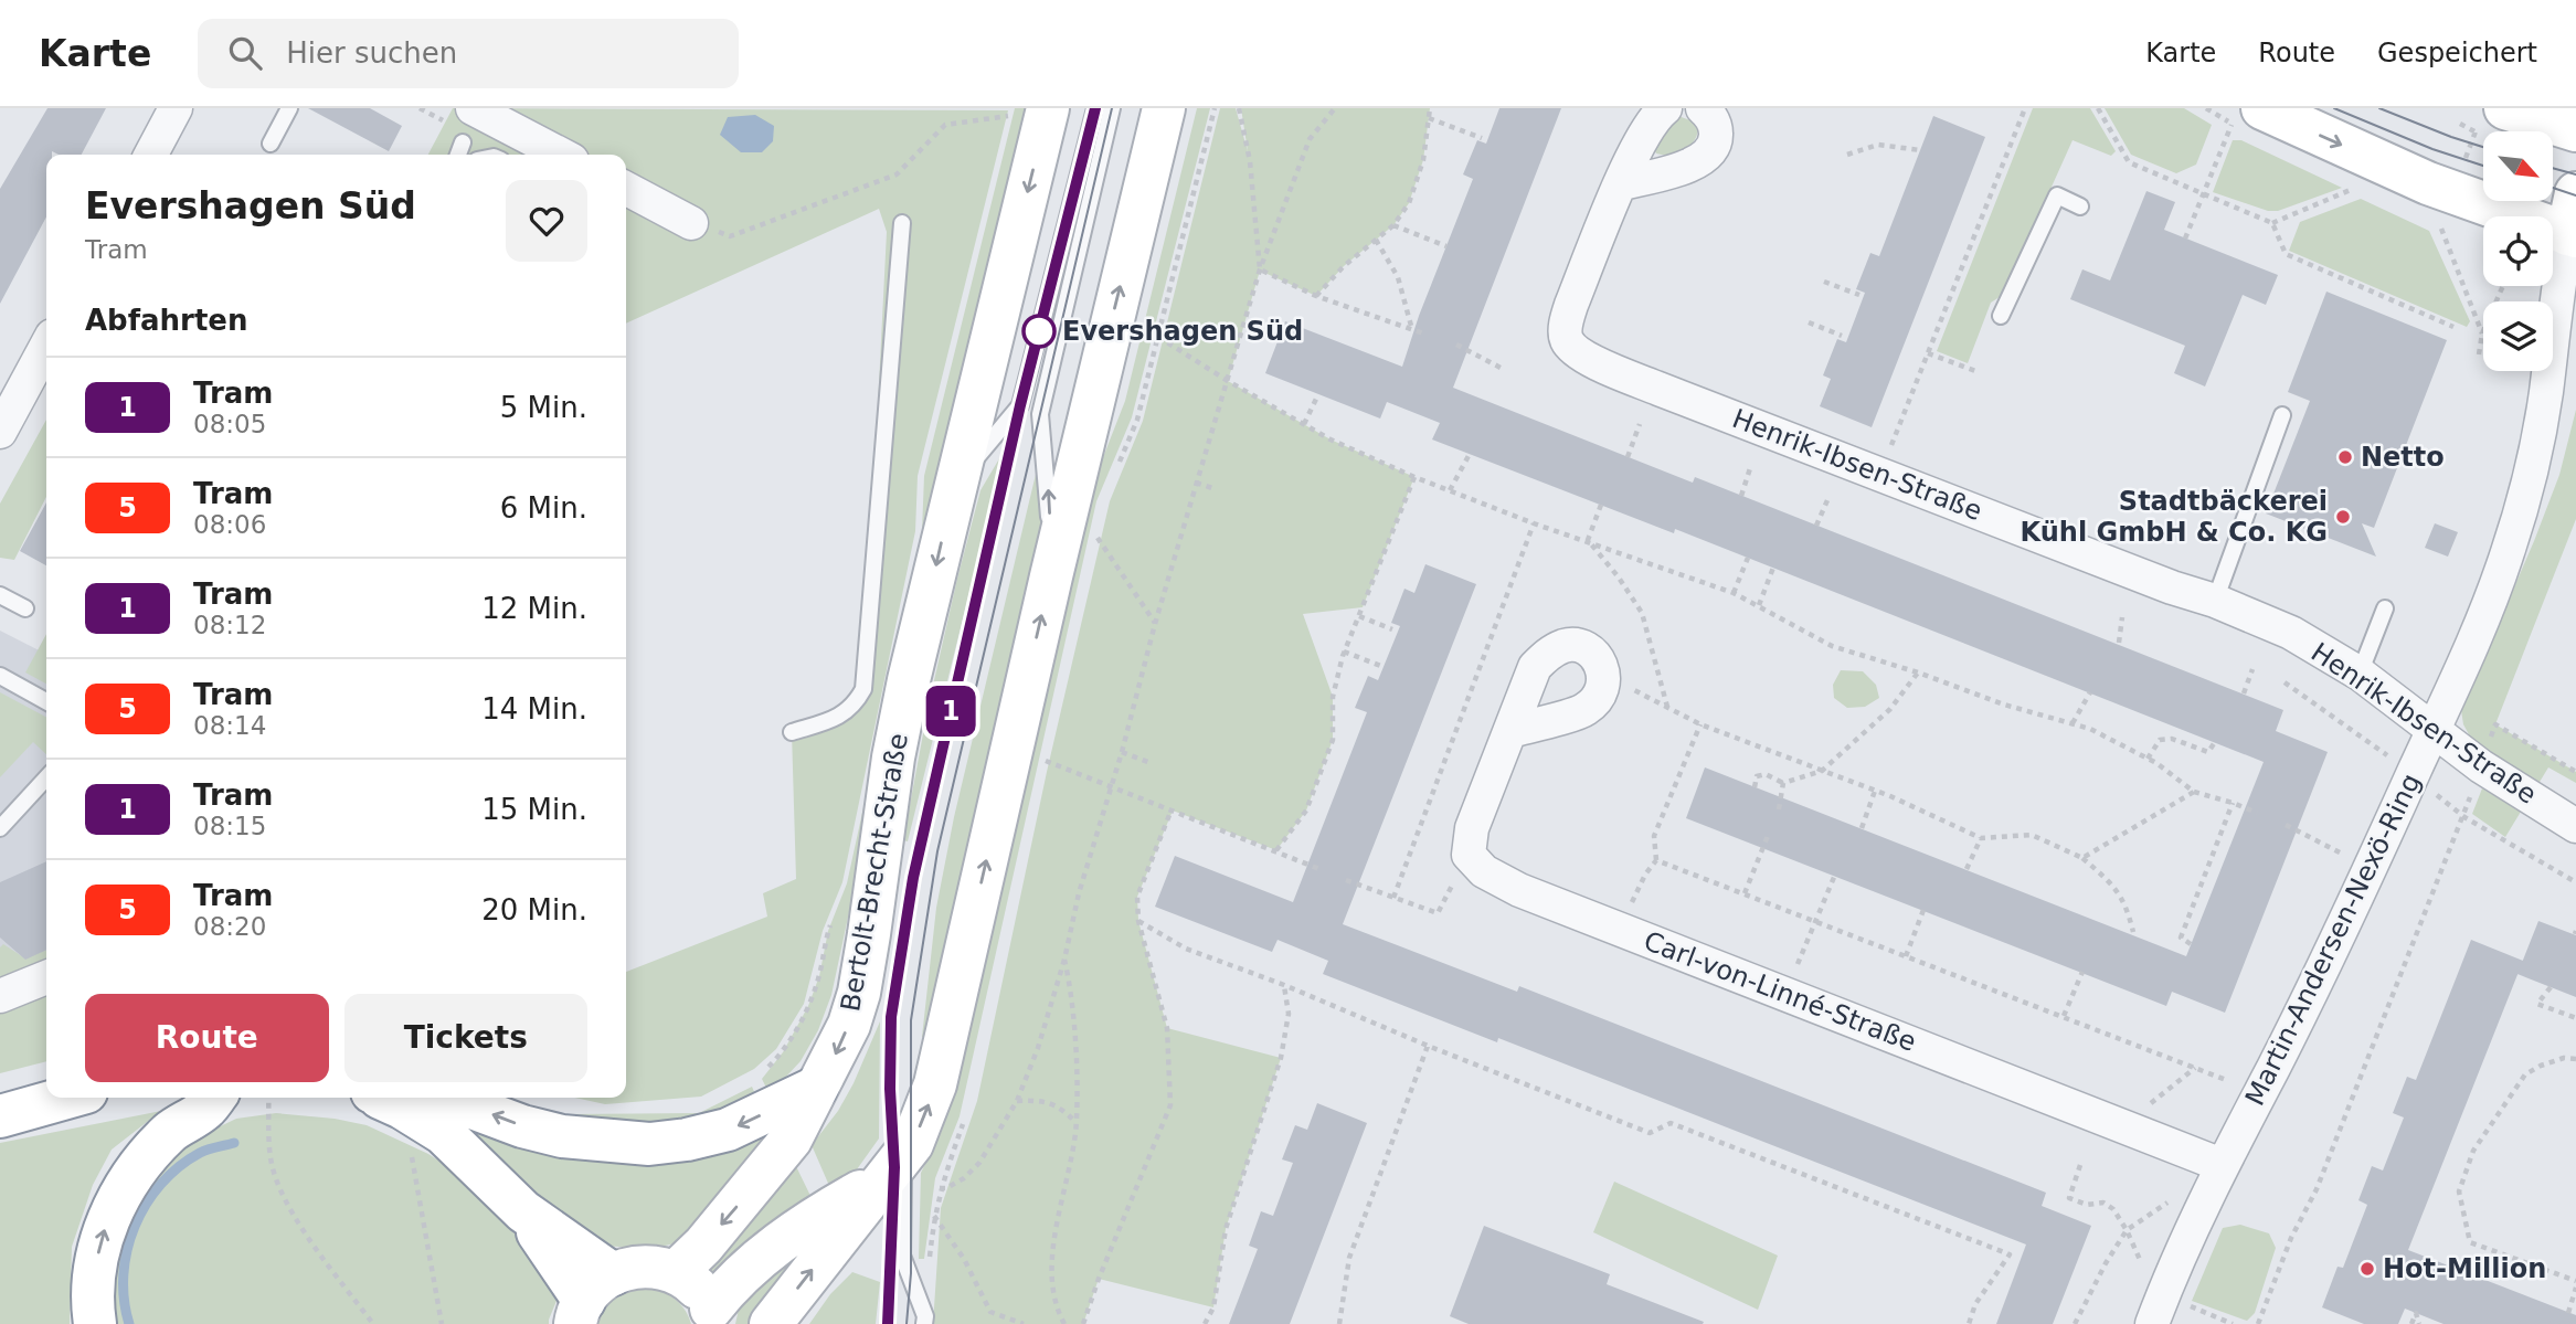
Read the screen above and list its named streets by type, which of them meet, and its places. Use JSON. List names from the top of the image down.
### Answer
{
  "streets": {
    "main road": ["Bertolt-Brecht-Straße"],
    "street": ["Henrik-Ibsen-Straße", "Martin-Andersen-Nexö-Ring", "Carl-von-Linné-Straße"]
  },
  "crossings": [
    ["Henrik-Ibsen-Straße", "Martin-Andersen-Nexö-Ring"],
    ["Martin-Andersen-Nexö-Ring", "Carl-von-Linné-Straße"]
  ],
  "places": [
    "Evershagen Süd",
    "Netto",
    "Stadtbäckerei Kühl GmbH & Co. KG",
    "Hot-Million"
  ],
  "lines": ["tram line 1"],
  "north": "bottom right",
  "page": {
    "header": "Karte",
    "search": "Hier suchen",
    "nav": ["Karte", "Route", "Gespeichert"],
    "on_map": "1",
    "heading": [
      ["Evershagen Süd", "Tram"],
      "Abfahrten"
    ],
    "list": [
      {
        "mark": "1",
        "name": "Tram",
        "note": "08:05",
        "value": "5 Min."
      },
      {
        "mark": "5",
        "name": "Tram",
        "note": "08:06",
        "value": "6 Min."
      },
      {
        "mark": "1",
        "name": "Tram",
        "note": "08:12",
        "value": "12 Min."
      },
      {
        "mark": "5",
        "name": "Tram",
        "note": "08:14",
        "value": "14 Min."
      },
      {
        "mark": "1",
        "name": "Tram",
        "note": "08:15",
        "value": "15 Min."
      },
      {
        "mark": "5",
        "name": "Tram",
        "note": "08:20",
        "value": "20 Min."
      }
    ],
    "buttons": ["Route", "Tickets"]
  }
}
